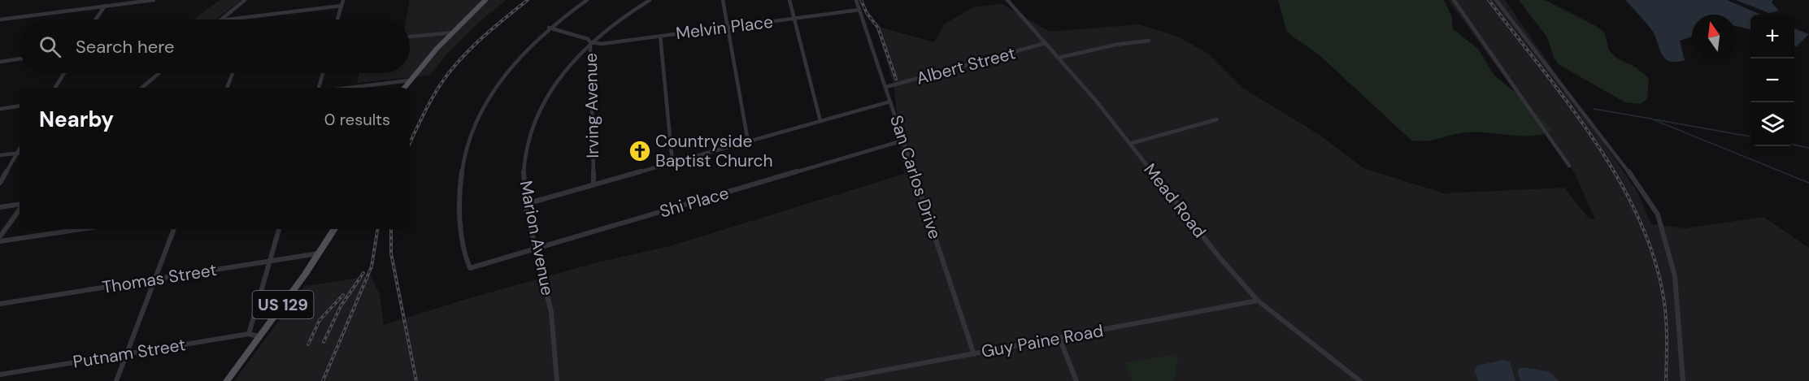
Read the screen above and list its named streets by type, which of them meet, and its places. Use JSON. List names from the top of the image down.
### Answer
{
  "streets": {
    "main road": ["US 129"],
    "street": [
      "Melvin Place",
      "Albert Street",
      "Irving Avenue",
      "San Carlos Drive",
      "Mead Road",
      "Shi Place",
      "Marion Avenue",
      "Thomas Street",
      "Guy Paine Road",
      "Putnam Street"
    ]
  },
  "crossings": [
    ["Melvin Place", "Irving Avenue"],
    ["Melvin Place", "San Carlos Drive"],
    ["Melvin Place", "Marion Avenue"],
    ["Albert Street", "San Carlos Drive"],
    ["Albert Street", "Mead Road"],
    ["Irving Avenue", "Shi Place"],
    ["Irving Avenue", "Marion Avenue"],
    ["San Carlos Drive", "Shi Place"],
    ["San Carlos Drive", "Guy Paine Road"],
    ["Mead Road", "Guy Paine Road"],
    ["Shi Place", "Marion Avenue"],
    ["Thomas Street", "US 129"],
    ["US 129", "Putnam Street"]
  ],
  "places": {
    "church": ["Countryside Baptist Church"]
  },
  "north": "top",
  "page": {
    "map_buttons": ["+", "−"],
    "search": "Search here",
    "heading": ["Nearby", "0 results"]
  }
}
